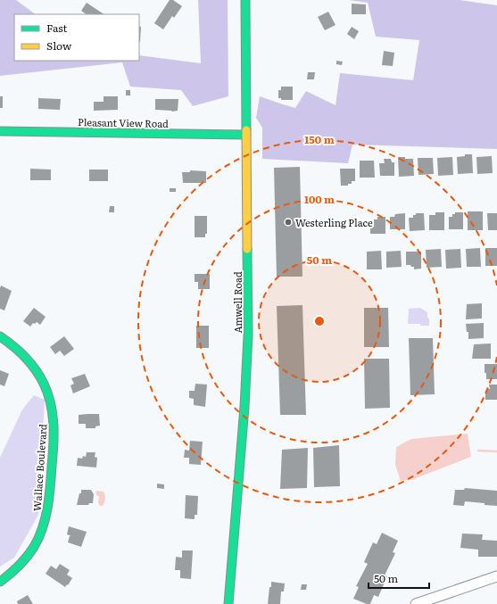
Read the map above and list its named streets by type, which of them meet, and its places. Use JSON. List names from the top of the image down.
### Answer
{
  "streets": {
    "main road": ["Pleasant View Road", "Amwell Road", "Wallace Boulevard"]
  },
  "crossings": [
    ["Pleasant View Road", "Amwell Road"]
  ],
  "places": ["Westerling Place"],
  "legend": ["Fast", "Slow"],
  "scale_bar": "50 m",
  "rings": ["150 m", "100 m", "50 m"]
}
